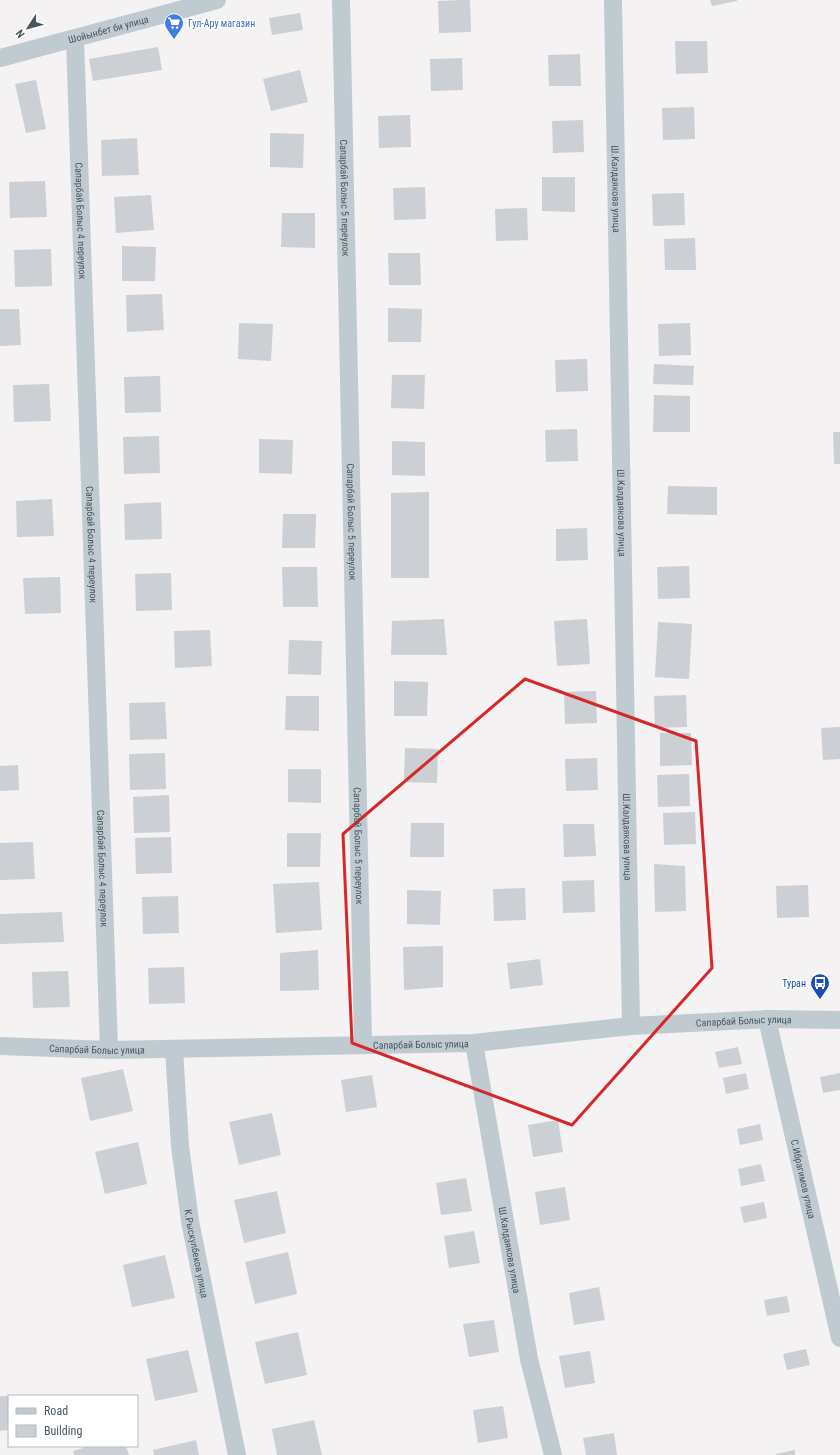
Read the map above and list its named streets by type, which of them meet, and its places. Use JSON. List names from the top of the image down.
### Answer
{
  "streets": {
    "street": [
      "Шойынбет би улица",
      "Ш.Калдаякова улица",
      "Сапарбай Болыс 5 переулок",
      "Сапарбай Болыс 4 переулок",
      "Сапарбай Болыс улица",
      "С.Ибрагимов улица",
      "К.Рыскулбеков улица"
    ]
  },
  "crossings": [
    ["Шойынбет би улица", "Сапарбай Болыс 4 переулок"],
    ["Ш.Калдаякова улица", "Сапарбай Болыс улица"],
    ["Сапарбай Болыс 5 переулок", "Сапарбай Болыс улица"],
    ["Сапарбай Болыс 4 переулок", "Сапарбай Болыс улица"],
    ["Сапарбай Болыс улица", "С.Ибрагимов улица"],
    ["Сапарбай Болыс улица", "К.Рыскулбеков улица"]
  ],
  "places": {
    "supermarket": ["Гул-Ару магазин"],
    "bus stop": ["Туран"]
  },
  "legend": ["Road", "Building"],
  "north": "bottom left"
}
